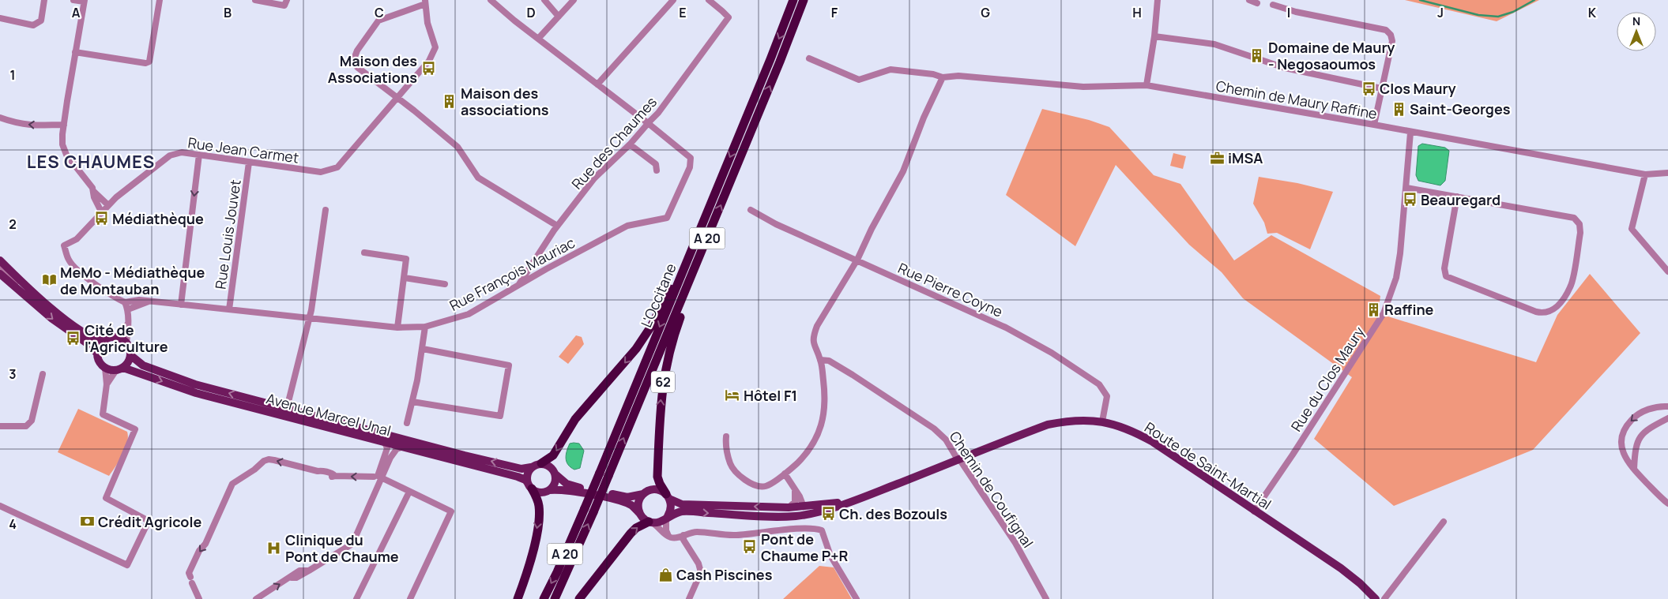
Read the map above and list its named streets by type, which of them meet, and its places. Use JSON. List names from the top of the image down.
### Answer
{
  "streets": {
    "highway": ["A 20", "L'Occitane", "62"],
    "main road": ["Avenue Marcel Unal", "Route de Saint-Martial"],
    "street": [
      "Chemin de Maury Raffine",
      "Rue des Chaumes",
      "Rue Jean Carmet",
      "Rue Louis Jouvet",
      "Rue François Mauriac",
      "Rue Pierre Coyne",
      "Rue du Clos Maury",
      "Chemin de Coufignal"
    ]
  },
  "crossings": [
    ["Chemin de Maury Raffine", "Rue du Clos Maury"],
    ["Rue des Chaumes", "Rue François Mauriac"],
    ["Rue Jean Carmet", "Rue Louis Jouvet"],
    ["Rue Jean Carmet", "Rue François Mauriac"],
    ["Rue Louis Jouvet", "Rue François Mauriac"],
    ["Rue Pierre Coyne", "Route de Saint-Martial"],
    ["L'Occitane", "62"],
    ["Rue du Clos Maury", "Route de Saint-Martial"],
    ["62", "Route de Saint-Martial"],
    ["Route de Saint-Martial", "Chemin de Coufignal"]
  ],
  "districts": ["LES CHAUMES"],
  "places": {
    "building": [
      "Domaine de Maury - Negosaoumos",
      "Maison des associations",
      "Saint-Georges",
      "Raffine"
    ],
    "bus stop": [
      "Maison des Associations",
      "Clos Maury",
      "Beauregard",
      "Médiathèque",
      "Cité de l'Agriculture",
      "Ch. des Bozouls",
      "Pont de Chaume P+R"
    ],
    "office": ["iMSA"],
    "library": ["MeMo - Médiathèque de Montauban"],
    "hotel": ["Hôtel F1"],
    "bank": ["Crédit Agricole"],
    "hospital": ["Clinique du Pont de Chaume"],
    "shop": ["Cash Piscines"]
  },
  "north": "top",
  "grid": {
    "columns": [
      "A",
      "B",
      "C",
      "D",
      "E",
      "F",
      "G",
      "H",
      "I",
      "J",
      "K"
    ],
    "rows": [
      "1",
      "2",
      "3",
      "4"
    ]
  }
}
